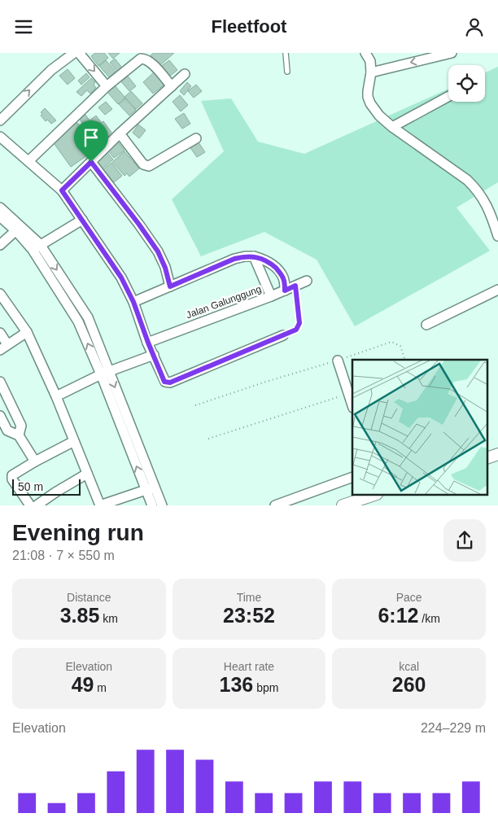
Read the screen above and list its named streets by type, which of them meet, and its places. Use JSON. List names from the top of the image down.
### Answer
{
  "streets": {
    "street": ["Jalan Galunggung"]
  },
  "scale_bar": "50 m",
  "page": {
    "header": "Fleetfoot",
    "scale": "50 m",
    "heading": ["Evening run", "21:08 · 7 × 550 m"],
    "stats": [
      ["Distance", "3.85 km"],
      ["Time", "23:52"],
      ["Pace", "6:12 /km"],
      ["Elevation", "49 m"],
      ["Heart rate", "136 bpm"],
      ["kcal", "260"]
    ],
    "chart": ["Elevation", "224–229 m"]
  }
}
